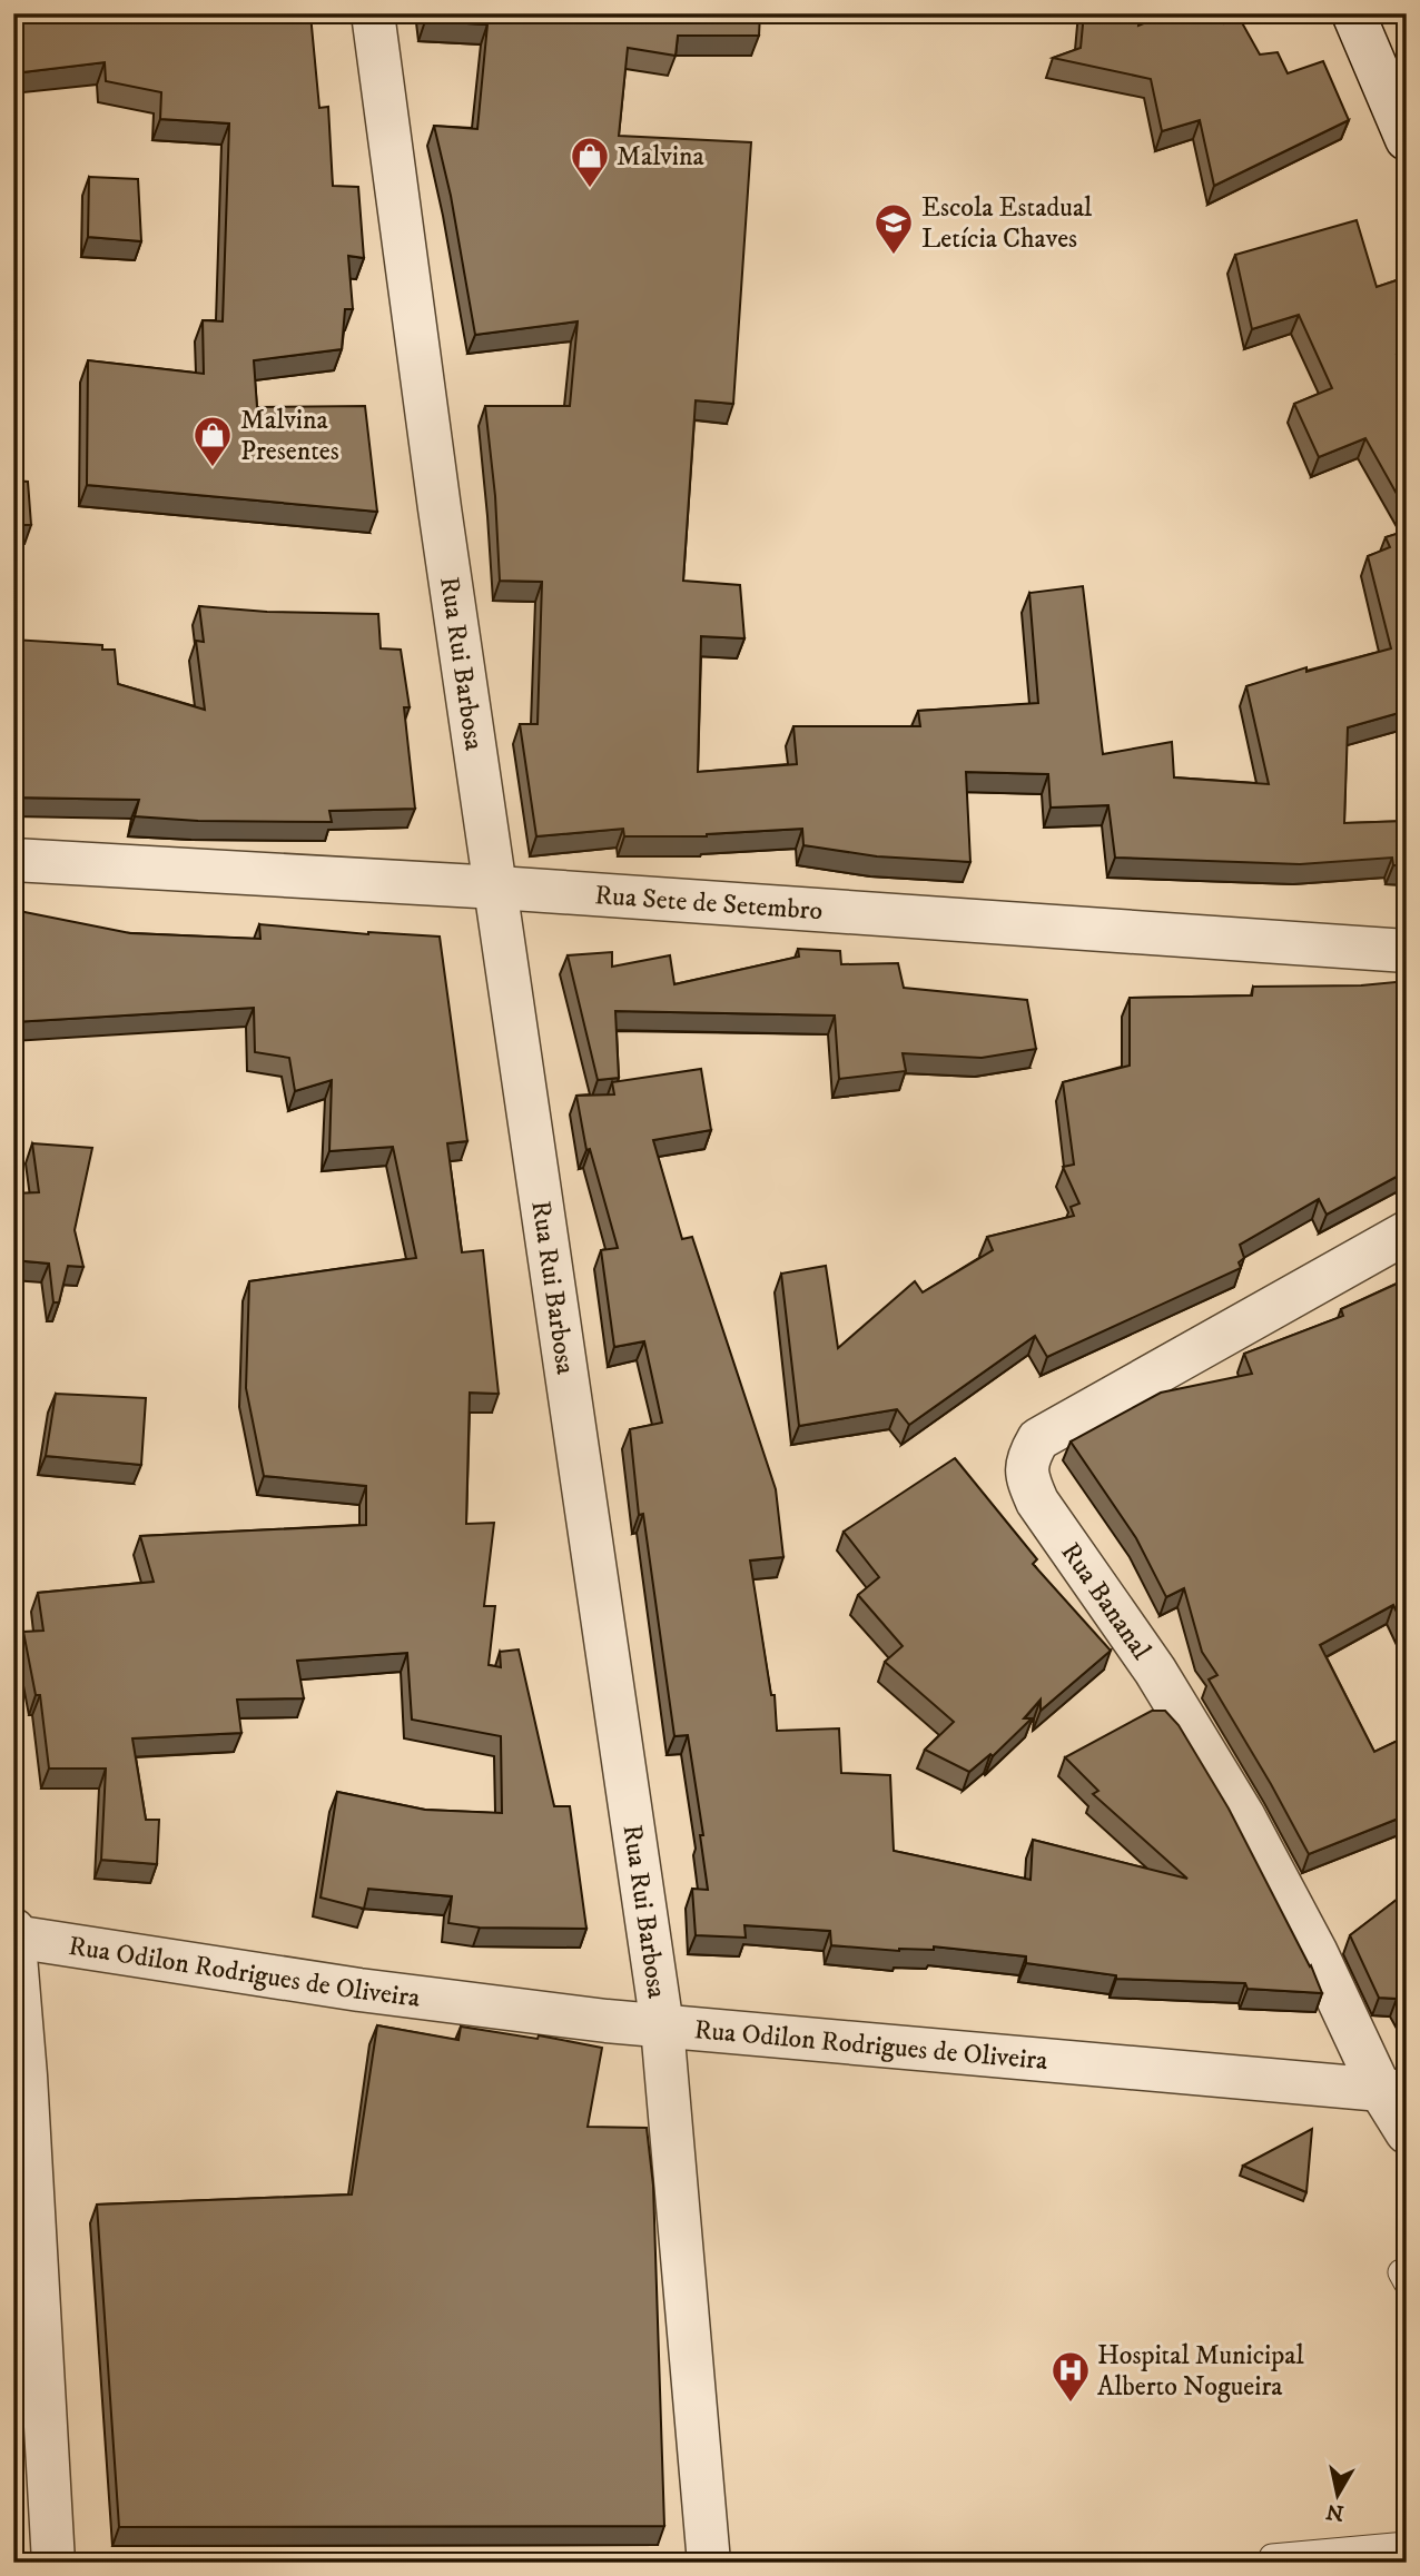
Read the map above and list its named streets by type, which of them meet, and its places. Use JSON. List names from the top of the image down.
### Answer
{
  "streets": {
    "street": [
      "Rua Rui Barbosa",
      "Rua Sete de Setembro",
      "Rua Bananal",
      "Rua Odilon Rodrigues de Oliveira"
    ]
  },
  "crossings": [
    ["Rua Rui Barbosa", "Rua Sete de Setembro"],
    ["Rua Rui Barbosa", "Rua Odilon Rodrigues de Oliveira"],
    ["Rua Bananal", "Rua Odilon Rodrigues de Oliveira"]
  ],
  "places": {
    "shop": ["Malvina", "Malvina Presentes"],
    "school or university": ["Escola Estadual Letícia Chaves"],
    "hospital": ["Hospital Municipal Alberto Nogueira"]
  },
  "north": "bottom"
}
